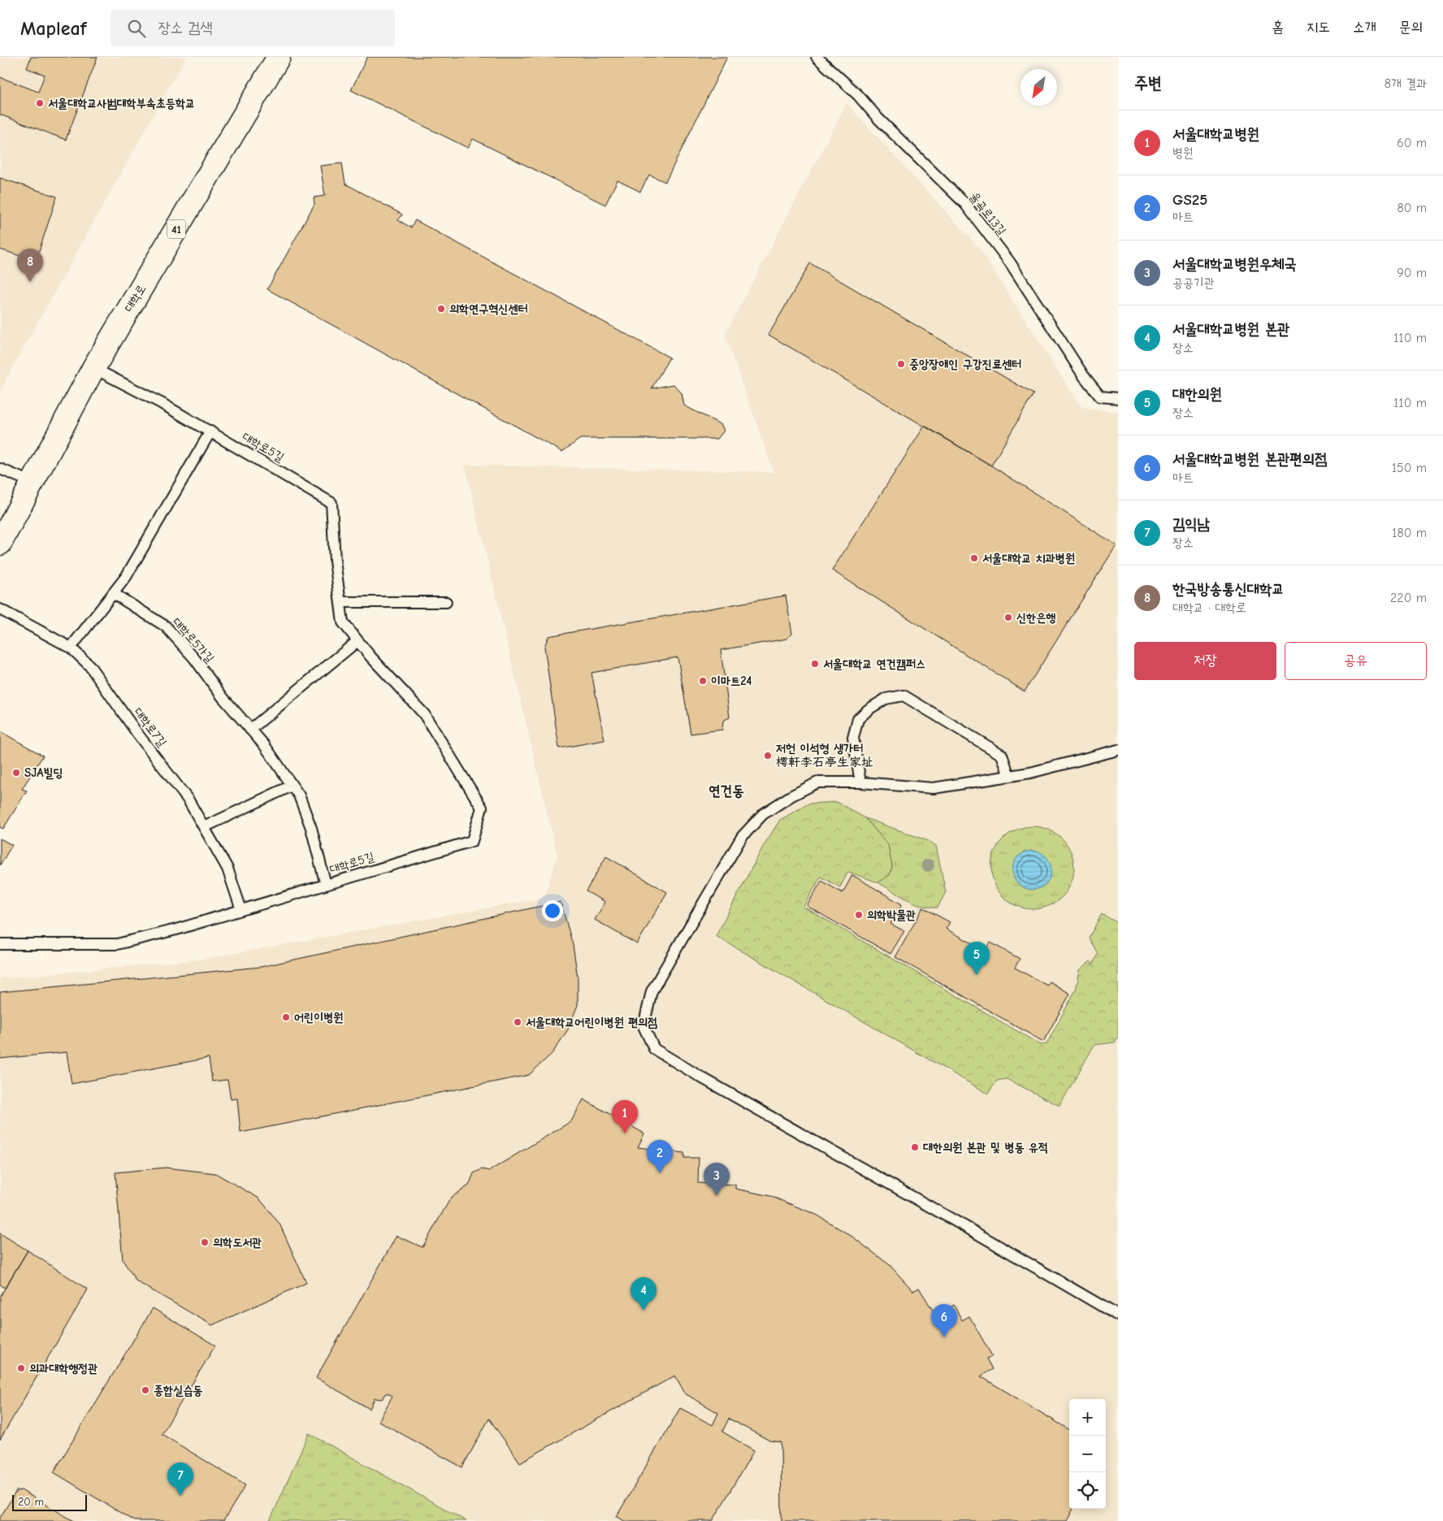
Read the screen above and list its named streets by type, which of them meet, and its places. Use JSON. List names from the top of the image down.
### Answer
{
  "streets": {
    "main road": ["41", "대학로"],
    "lane": [
      "율곡로13길",
      "대학로5길",
      "대학로5가길",
      "대학로7길"
    ]
  },
  "crossings": [
    ["대학로", "대학로5길"],
    ["대학로5길", "대학로5가길"],
    ["대학로5길", "대학로7길"]
  ],
  "districts": ["연건동"],
  "places": [
    "서울대학교사범대학부속초등학교",
    "의학연구혁신센터",
    "중앙장애인 구강진료센터",
    "서울대학교 치과병원",
    "신한은행",
    "서울대학교 연건캠퍼스",
    "이마트24",
    "저헌 이석형 생가터 樗軒李石亭生家址",
    "SJA빌딩",
    "의학박물관",
    "어린이병원",
    "서울대학교어린이병원 편의점",
    "대한의원 본관 및 병동 유적",
    "의학도서관",
    "의과대학행정관",
    "종합실습동"
  ],
  "scale_bar": "20 m",
  "north": "bottom left",
  "page": {
    "header": "Mapleaf",
    "search": "장소 검색",
    "nav": [
      "홈",
      "지도",
      "소개",
      "문의"
    ],
    "heading": ["주변", "8개 결과"],
    "list": [
      {
        "mark": "1",
        "name": "서울대학교병원",
        "note": "병원",
        "value": "60 m"
      },
      {
        "mark": "2",
        "name": "GS25",
        "note": "마트",
        "value": "80 m"
      },
      {
        "mark": "3",
        "name": "서울대학교병원우체국",
        "note": "공공기관",
        "value": "90 m"
      },
      {
        "mark": "4",
        "name": "서울대학교병원 본관",
        "note": "장소",
        "value": "110 m"
      },
      {
        "mark": "5",
        "name": "대한의원",
        "note": "장소",
        "value": "110 m"
      },
      {
        "mark": "6",
        "name": "서울대학교병원 본관편의점",
        "note": "마트",
        "value": "150 m"
      },
      {
        "mark": "7",
        "name": "김익남",
        "note": "장소",
        "value": "180 m"
      },
      {
        "mark": "8",
        "name": "한국방송통신대학교",
        "note": "대학교 · 대학로",
        "value": "220 m"
      }
    ],
    "pins": [
      "8",
      "5",
      "1",
      "2",
      "3",
      "4",
      "6",
      "7"
    ],
    "buttons": ["저장", "공유"],
    "map_buttons": ["+", "−"],
    "scale": "20 m"
  }
}
